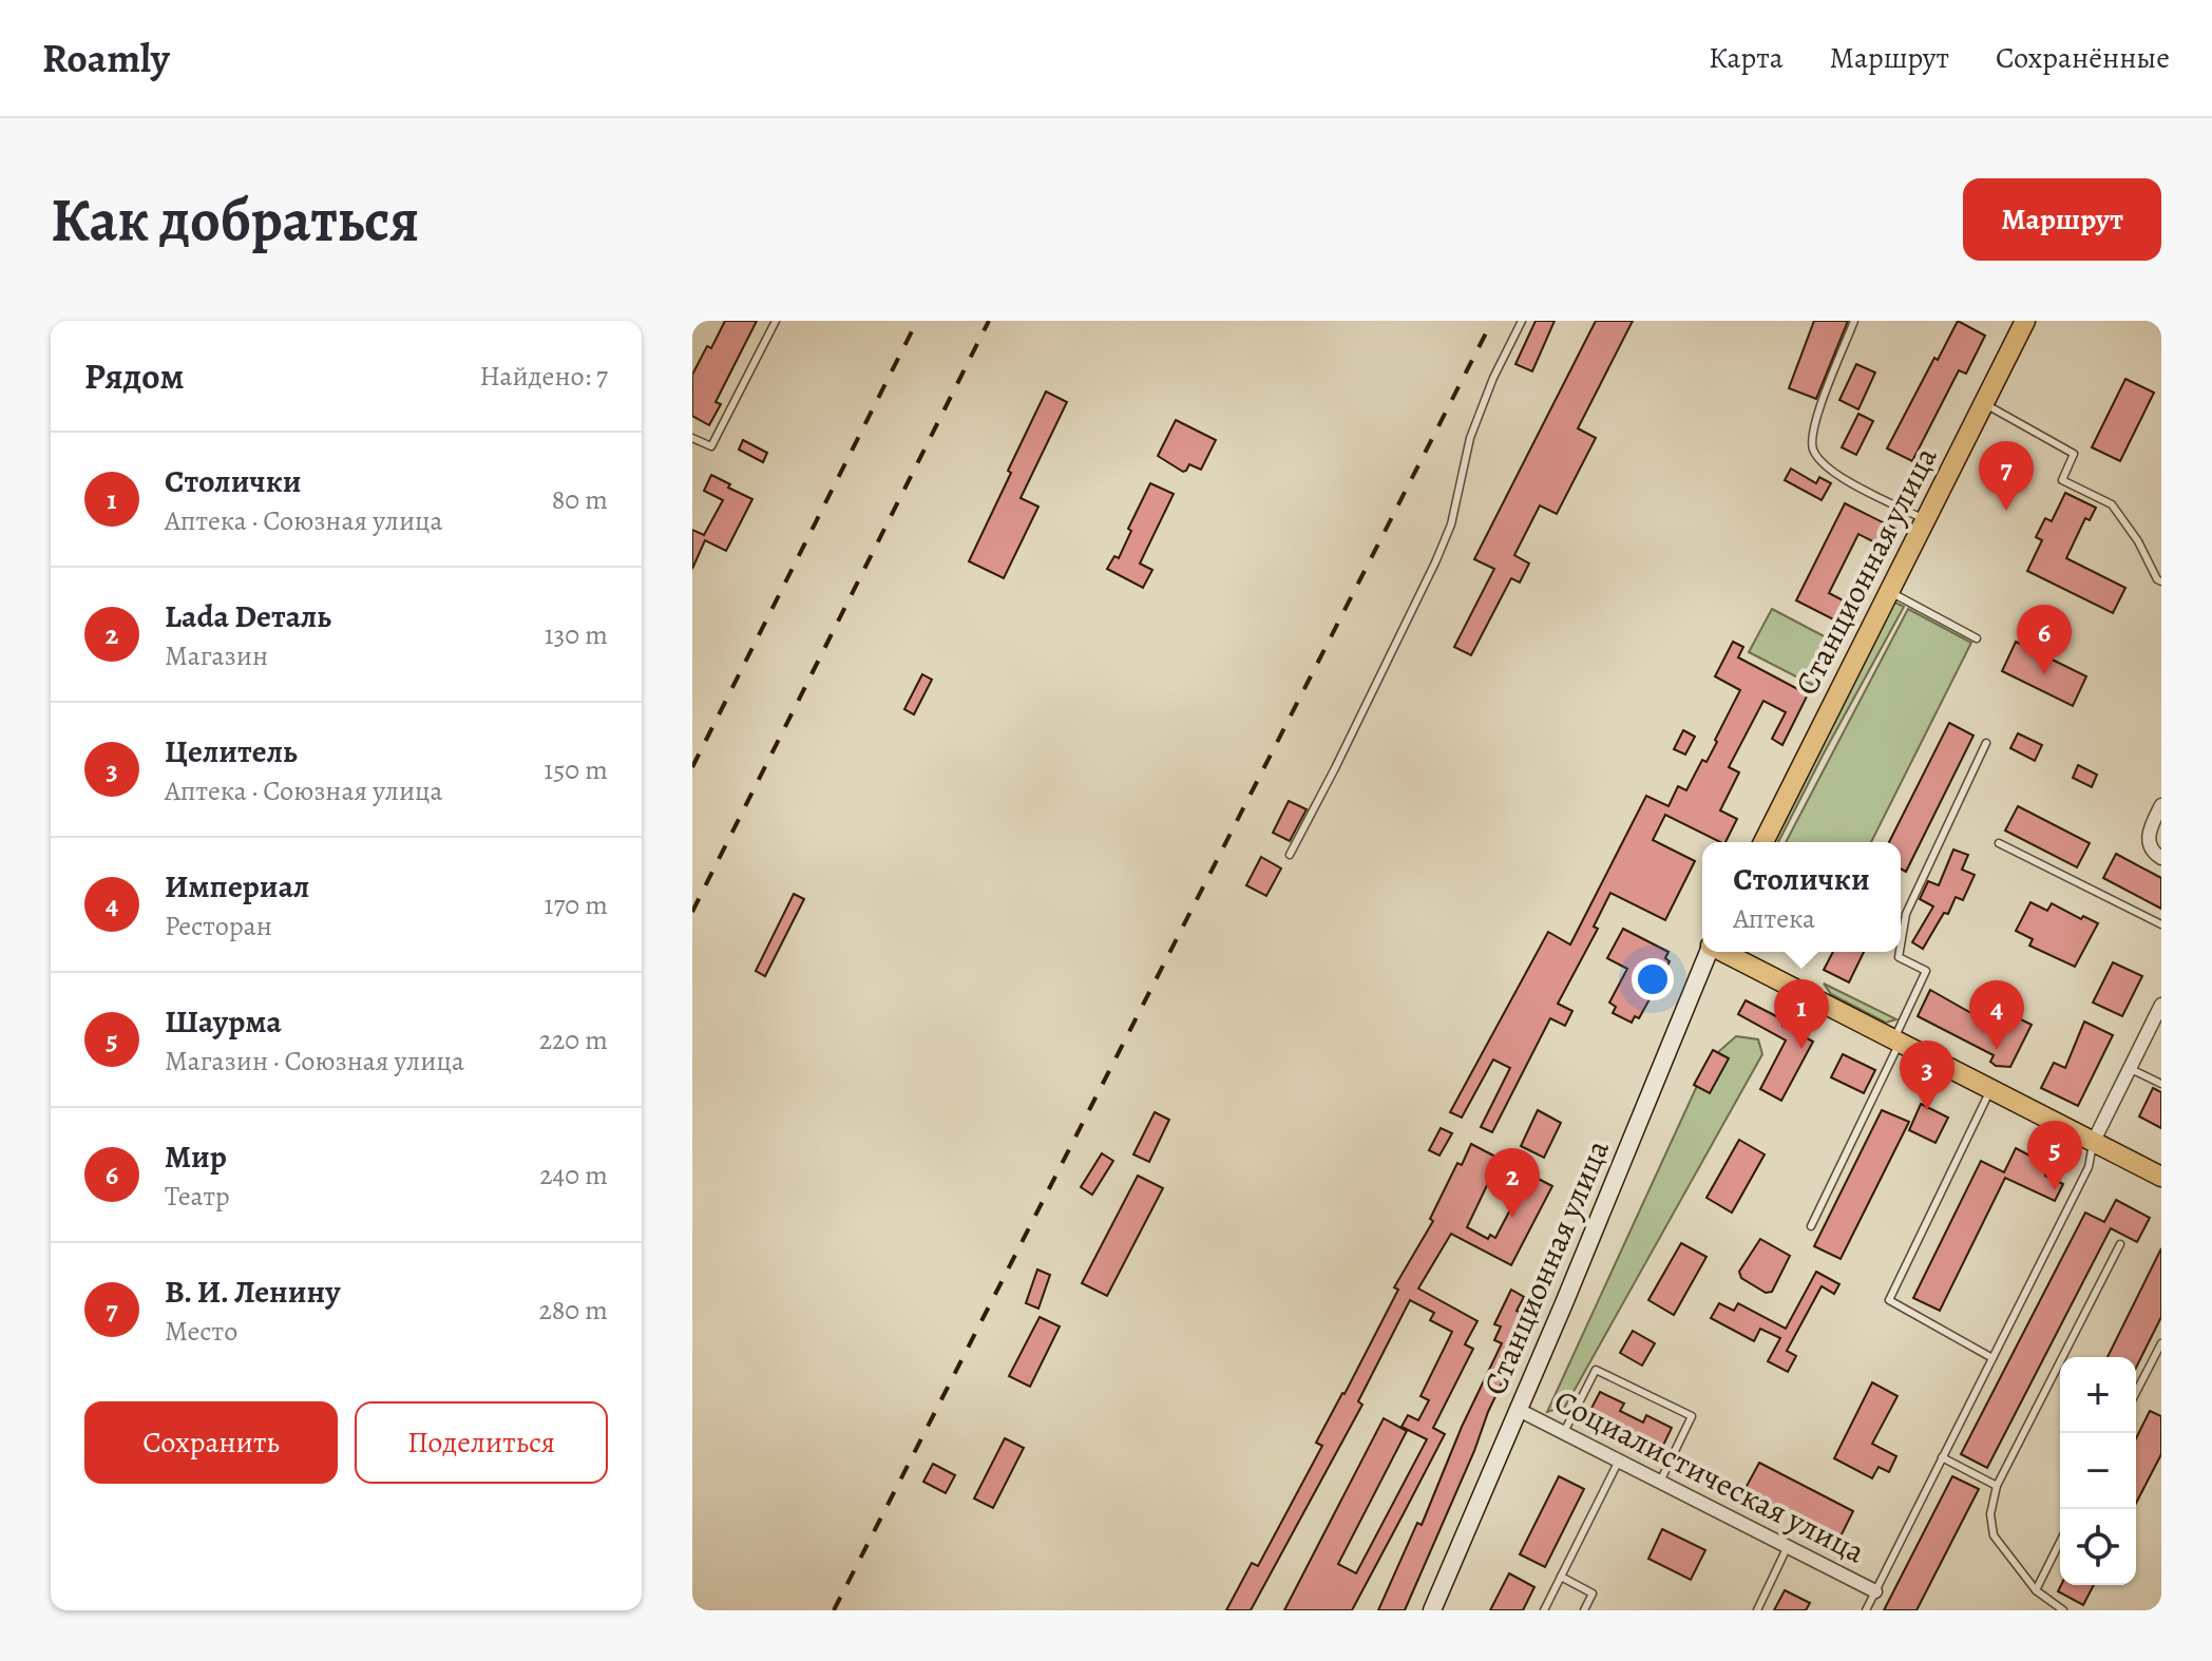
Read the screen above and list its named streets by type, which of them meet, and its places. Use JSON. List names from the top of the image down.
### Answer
{
  "streets": {
    "main road": ["Станционная улица"],
    "street": ["Социалистическая улица"]
  },
  "crossings": [
    ["Станционная улица", "Социалистическая улица"]
  ],
  "page": {
    "header": "Roamly",
    "nav": ["Карта", "Маршрут", "Сохранённые"],
    "buttons": [
      "Маршрут",
      ["Сохранить", "Поделиться"]
    ],
    "title": "Как добраться",
    "heading": ["Рядом", "Найдено: 7"],
    "list": [
      {
        "mark": "1",
        "name": "Столички",
        "note": "Аптека · Союзная улица",
        "value": "80 m"
      },
      {
        "mark": "2",
        "name": "Lada Dеталь",
        "note": "Магазин",
        "value": "130 m"
      },
      {
        "mark": "3",
        "name": "Целитель",
        "note": "Аптека · Союзная улица",
        "value": "150 m"
      },
      {
        "mark": "4",
        "name": "Империал",
        "note": "Ресторан",
        "value": "170 m"
      },
      {
        "mark": "5",
        "name": "Шаурма",
        "note": "Магазин · Союзная улица",
        "value": "220 m"
      },
      {
        "mark": "6",
        "name": "Мир",
        "note": "Театр",
        "value": "240 m"
      },
      {
        "mark": "7",
        "name": "В. И. Ленину",
        "note": "Место",
        "value": "280 m"
      }
    ],
    "pins": [
      "7",
      "6",
      "1",
      "4",
      "3",
      "5",
      "2"
    ],
    "popup": ["Столички", "Аптека"],
    "map_buttons": ["+", "−"]
  }
}
